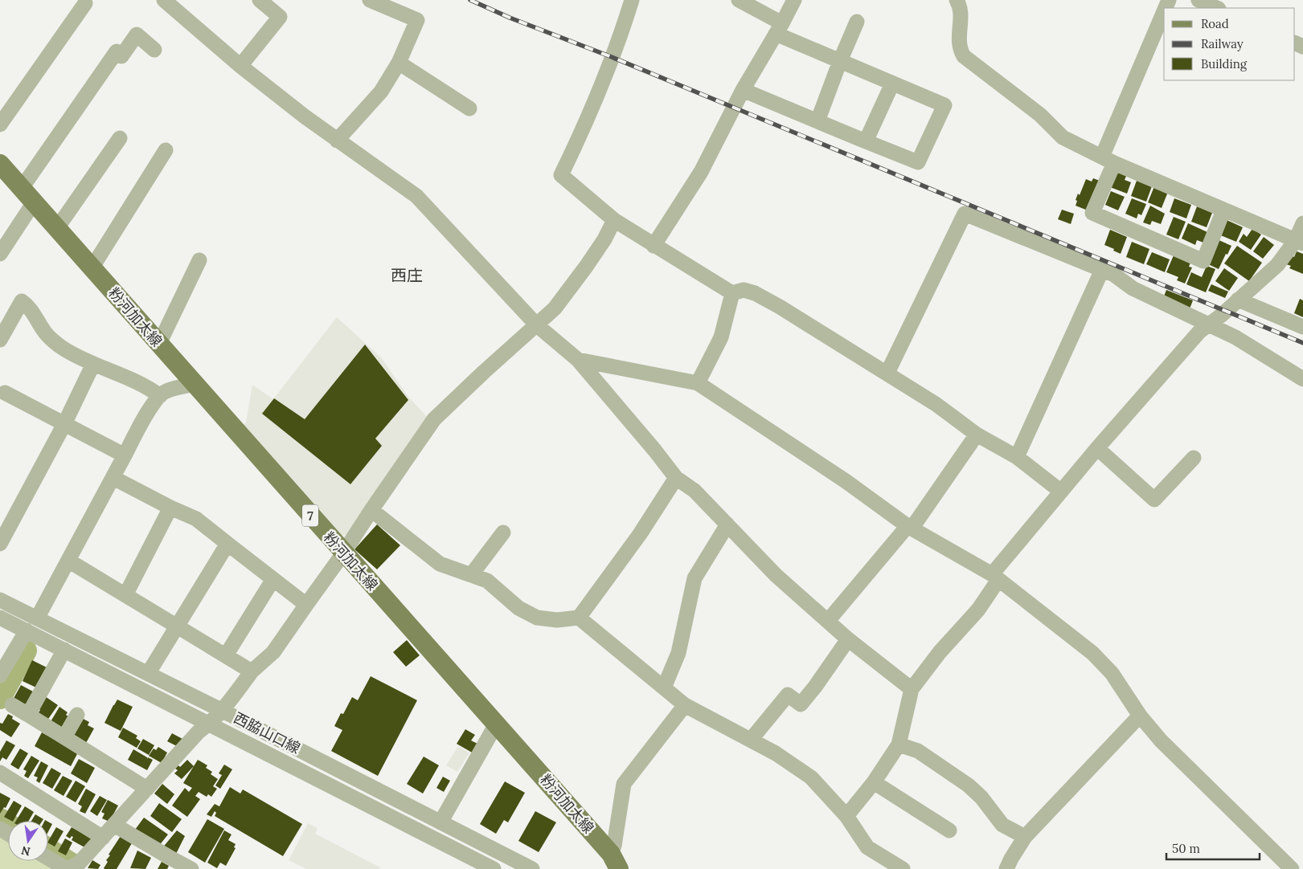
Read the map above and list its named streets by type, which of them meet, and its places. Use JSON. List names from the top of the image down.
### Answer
{
  "streets": {
    "main road": ["粉河加太線", "7"],
    "street": ["西脇山口線"]
  },
  "districts": ["西庄"],
  "legend": ["Road", "Railway", "Building"],
  "scale_bar": "50 m",
  "north": "bottom"
}
